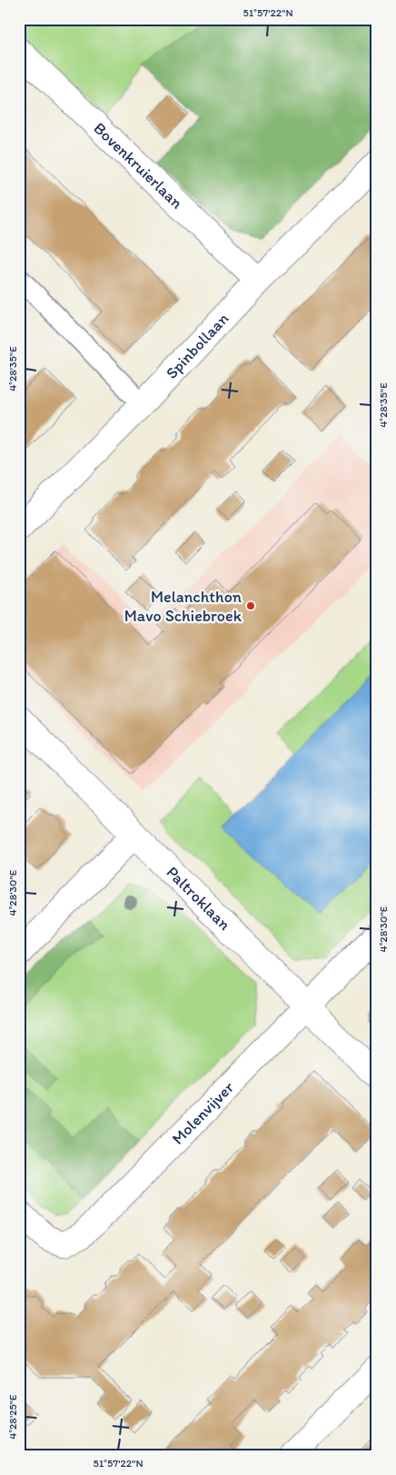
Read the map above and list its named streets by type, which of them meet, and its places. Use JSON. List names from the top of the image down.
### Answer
{
  "streets": {
    "street": [
      "Bovenkruierlaan",
      "Spinbollaan",
      "Paltroklaan",
      "Molenvijver"
    ]
  },
  "crossings": [
    ["Bovenkruierlaan", "Spinbollaan"],
    ["Paltroklaan", "Molenvijver"]
  ],
  "places": ["Melanchthon Mavo Schiebroek"],
  "coordinates": [
    "51°57'22\"N",
    "4°28'35\"E",
    "4°28'30\"E",
    "4°28'25\"E"
  ]
}
